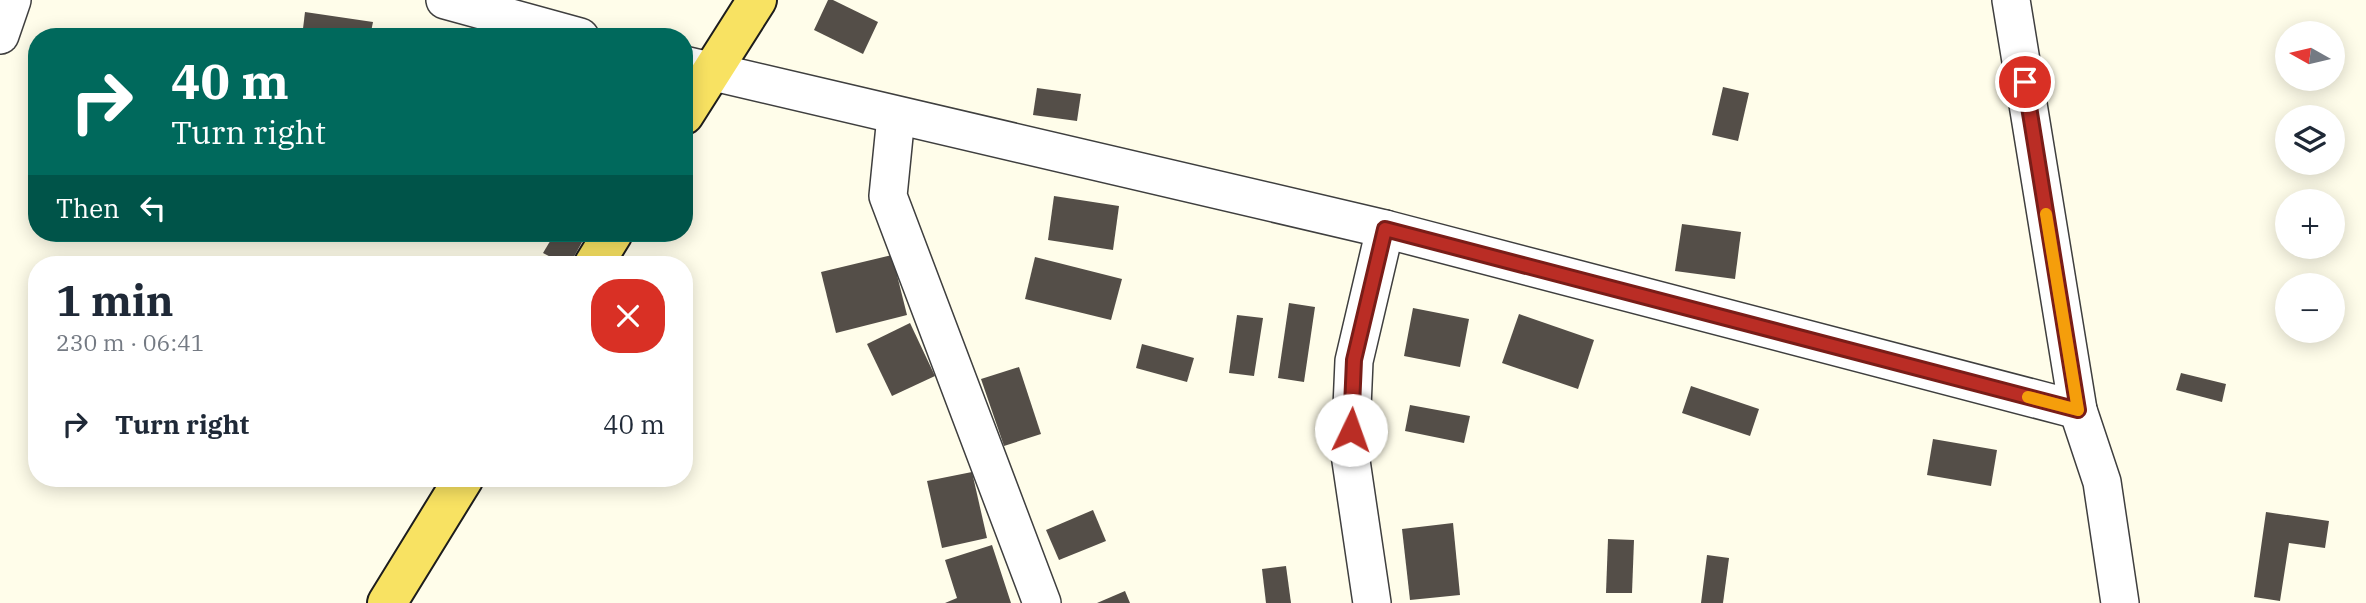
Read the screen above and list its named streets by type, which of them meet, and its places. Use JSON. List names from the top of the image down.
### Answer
{
  "north": "left",
  "page": {
    "map_buttons": ["+", "−"],
    "turn": ["40 m", "Turn right"],
    "then": "Then",
    "heading": ["1 min", "230 m · 06:41"],
    "list": [
      {
        "name": "Turn right",
        "value": "40 m"
      }
    ]
  }
}
